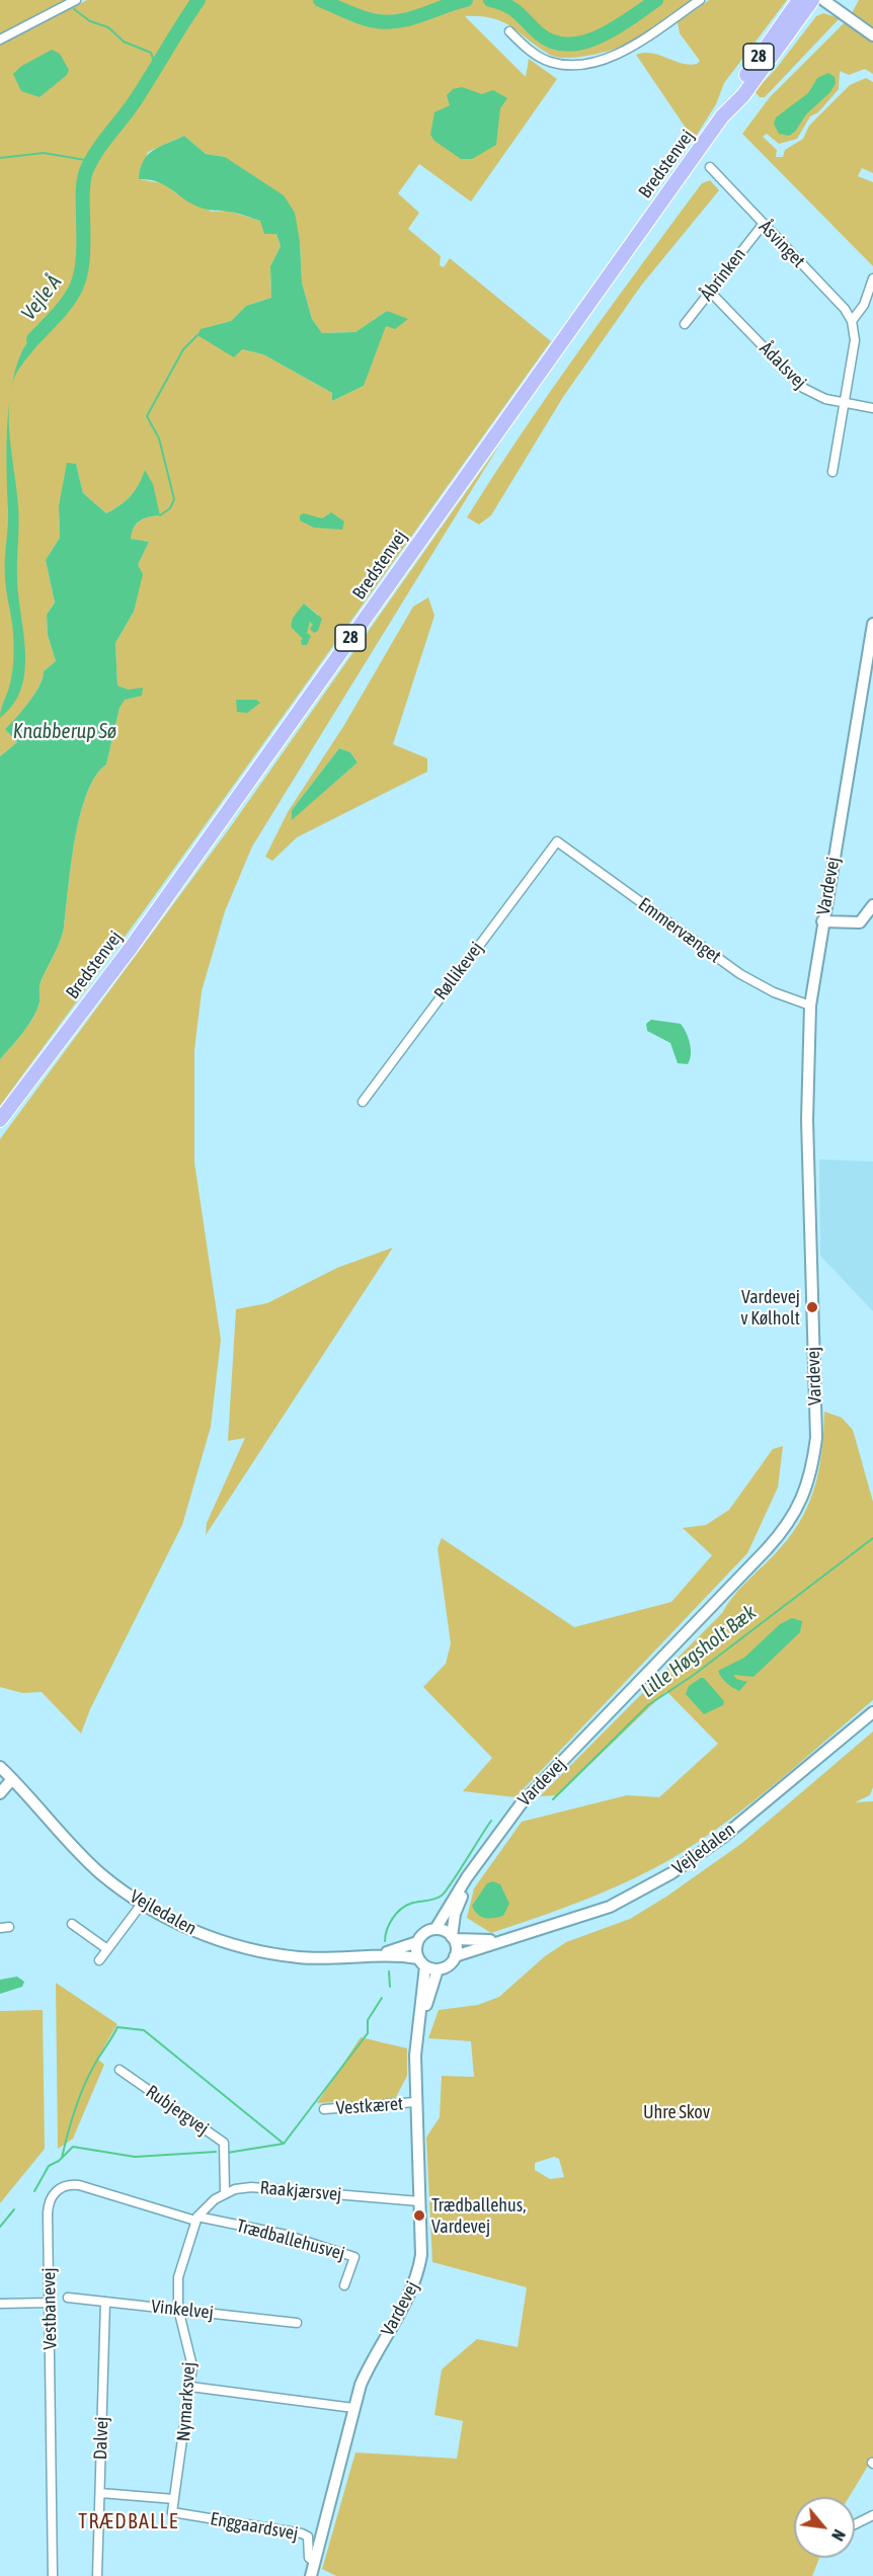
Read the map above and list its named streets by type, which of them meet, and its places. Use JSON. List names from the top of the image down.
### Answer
{
  "streets": {
    "highway": ["28", "Bredstenvej"],
    "street": [
      "Åsvinget",
      "Åbrinken",
      "Ådalsvej",
      "Vardevej",
      "Emmervænget",
      "Røllikevej",
      "Vejledalen",
      "Vestkæret",
      "Rubjergvej",
      "Raakjærsvej",
      "Trædballehusvej",
      "Vestbanevej",
      "Vinkelvej",
      "Nymarksvej",
      "Dalvej",
      "Enggaardsvej"
    ]
  },
  "crossings": [
    ["Åsvinget", "Åbrinken"],
    ["Åbrinken", "Ådalsvej"],
    ["Vardevej", "Emmervænget"],
    ["Vardevej", "Vejledalen"],
    ["Vardevej", "Vestkæret"],
    ["Vardevej", "Raakjærsvej"],
    ["Vardevej", "Enggaardsvej"],
    ["Emmervænget", "Røllikevej"],
    ["Rubjergvej", "Raakjærsvej"],
    ["Raakjærsvej", "Trædballehusvej"],
    ["Raakjærsvej", "Vestbanevej"],
    ["Raakjærsvej", "Nymarksvej"],
    ["Trædballehusvej", "Vestbanevej"],
    ["Trædballehusvej", "Nymarksvej"],
    ["Vestbanevej", "Nymarksvej"],
    ["Vinkelvej", "Nymarksvej"],
    ["Vinkelvej", "Dalvej"],
    ["Nymarksvej", "Enggaardsvej"]
  ],
  "districts": ["TRÆDBALLE"],
  "water": ["Vejle Å", "Knabberup Sø", "Lille Høgsholt Bæk"],
  "parks": ["Uhre Skov"],
  "places": ["Vardevej v Kølholt", "Trædballehus, Vardevej"],
  "north": "bottom right"
}
